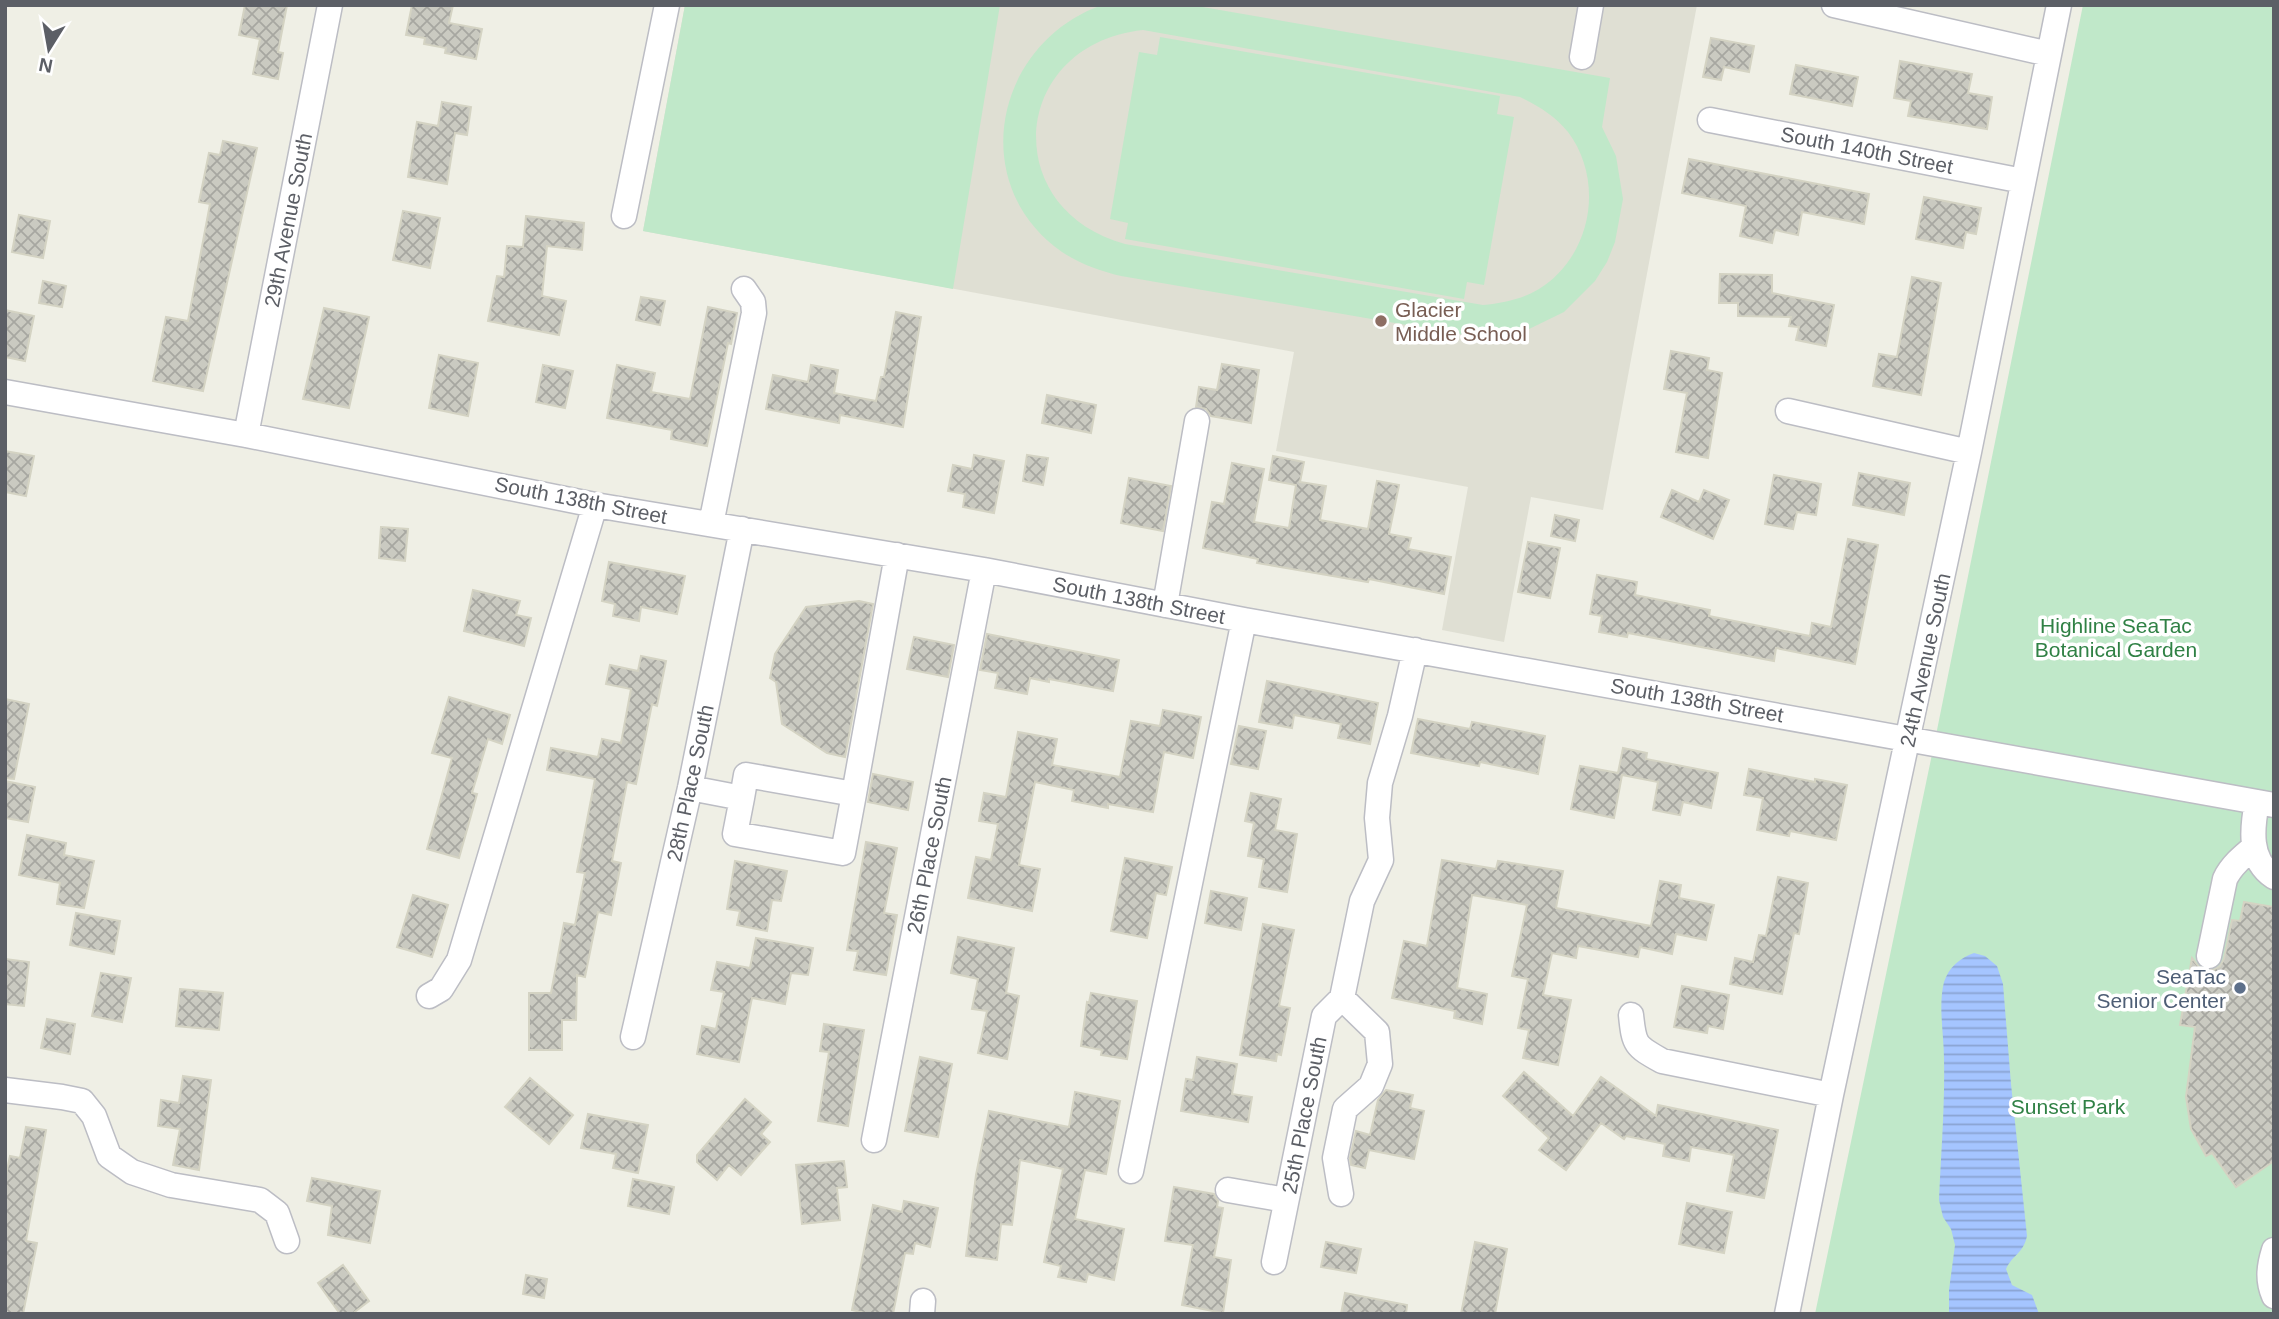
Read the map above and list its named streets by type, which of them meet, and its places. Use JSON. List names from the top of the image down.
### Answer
{
  "streets": {
    "street": [
      "South 140th Street",
      "29th Avenue South",
      "South 138th Street",
      "24th Avenue South",
      "28th Place South",
      "26th Place South",
      "25th Place South"
    ]
  },
  "crossings": [
    ["South 140th Street", "24th Avenue South"],
    ["29th Avenue South", "South 138th Street"],
    ["South 138th Street", "24th Avenue South"],
    ["South 138th Street", "28th Place South"],
    ["South 138th Street", "26th Place South"],
    ["South 138th Street", "25th Place South"]
  ],
  "parks": ["Highline SeaTac Botanical Garden", "Sunset Park"],
  "places": ["Glacier Middle School", "SeaTac Senior Center"],
  "north": "bottom"
}
